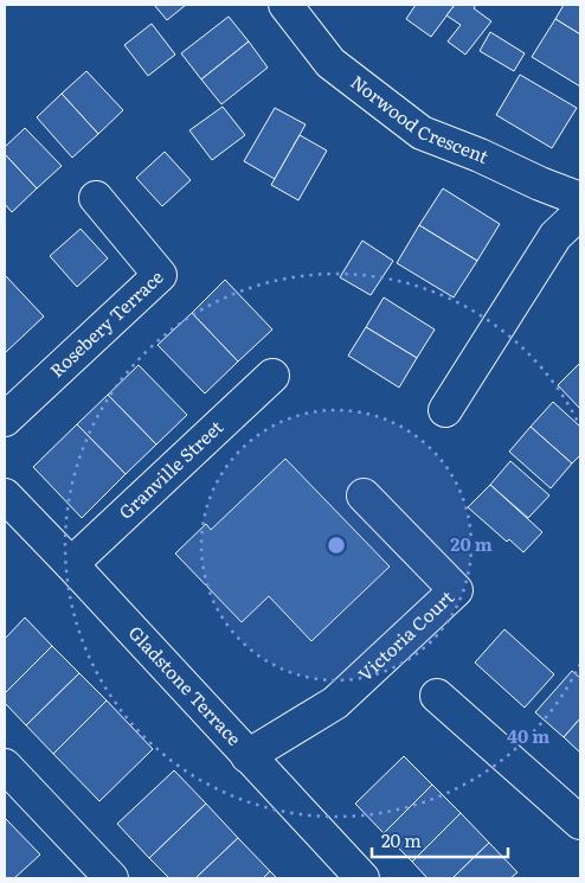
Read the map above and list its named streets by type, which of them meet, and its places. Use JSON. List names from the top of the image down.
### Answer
{
  "streets": {
    "street": [
      "Norwood Crescent",
      "Rosebery Terrace",
      "Granville Street",
      "Victoria Court",
      "Gladstone Terrace"
    ]
  },
  "crossings": [
    ["Granville Street", "Gladstone Terrace"],
    ["Victoria Court", "Gladstone Terrace"]
  ],
  "scale_bar": "20 m",
  "rings": ["20 m", "40 m"]
}
